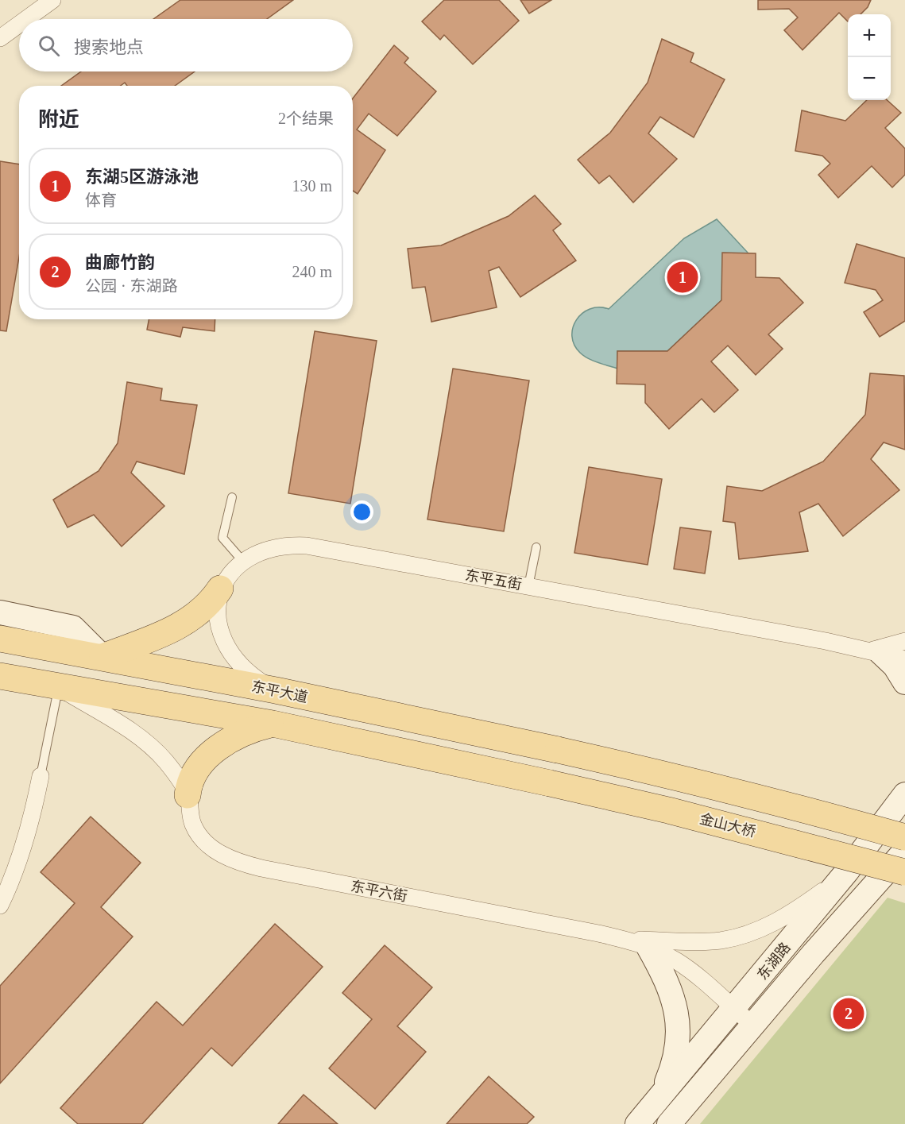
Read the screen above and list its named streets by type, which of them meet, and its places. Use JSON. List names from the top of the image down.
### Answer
{
  "streets": {
    "main road": ["东平大道", "金山大桥", "东湖路"],
    "street": ["东平五街", "东平六街"]
  },
  "crossings": [
    ["东平六街", "东湖路"]
  ],
  "page": {
    "map_buttons": ["+", "−"],
    "search": "搜索地点",
    "heading": ["附近", "2个结果"],
    "list": [
      {
        "mark": "1",
        "name": "东湖5区游泳池",
        "note": "体育",
        "value": "130 m"
      },
      {
        "mark": "2",
        "name": "曲廊竹韵",
        "note": "公园 · 东湖路",
        "value": "240 m"
      }
    ],
    "pins": ["1", "2"]
  }
}
